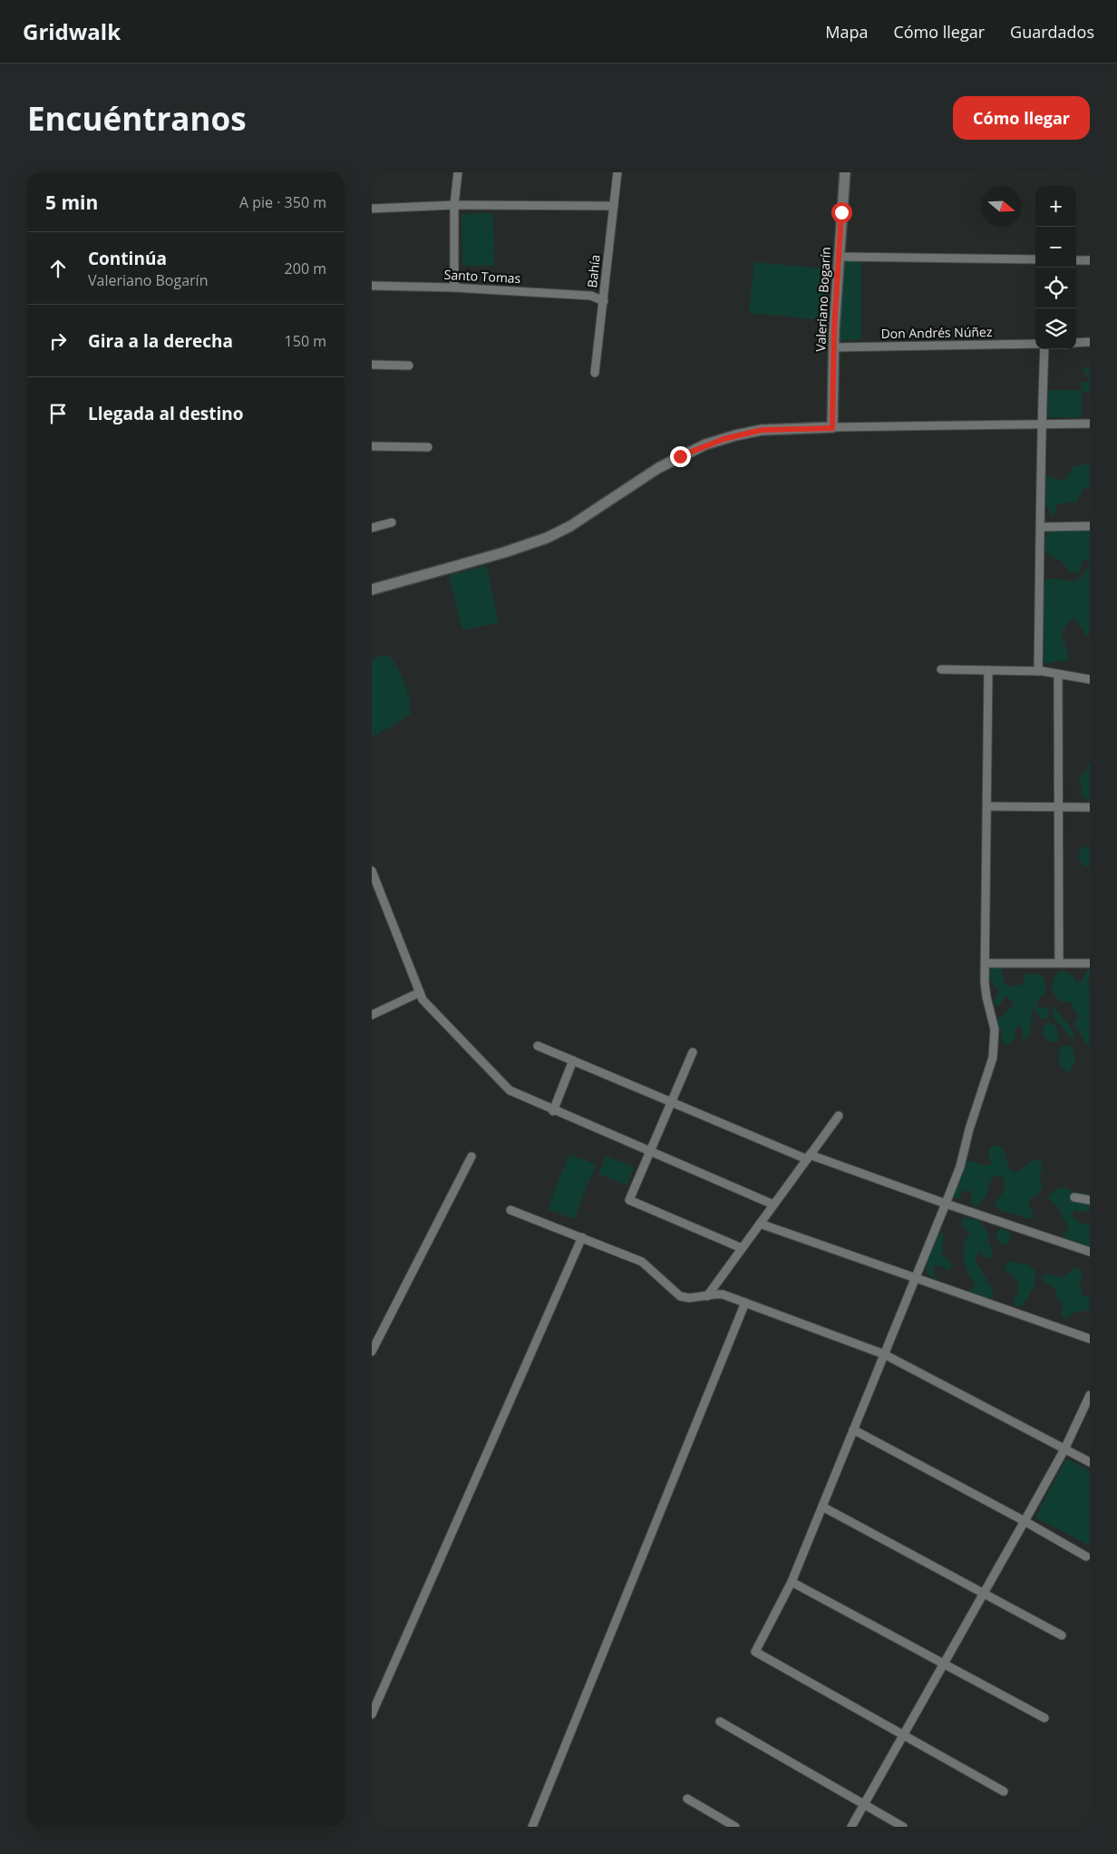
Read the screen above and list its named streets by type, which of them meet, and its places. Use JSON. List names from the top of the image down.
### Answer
{
  "streets": {
    "street": [
      "Bahía",
      "Santo Tomas",
      "Valeriano Bogarín",
      "Don Andrés Núñez"
    ]
  },
  "crossings": [
    ["Bahía", "Santo Tomas"],
    ["Valeriano Bogarín", "Don Andrés Núñez"]
  ],
  "north": "right",
  "page": {
    "header": "Gridwalk",
    "nav": ["Mapa", "Cómo llegar", "Guardados"],
    "buttons": "Cómo llegar",
    "title": "Encuéntranos",
    "heading": ["5 min", "A pie · 350 m"],
    "map_buttons": ["+", "−"],
    "list": [
      ["Continúa", "Valeriano Bogarín", "200 m"],
      ["Gira a la derecha", "150 m"],
      "Llegada al destino"
    ]
  }
}
